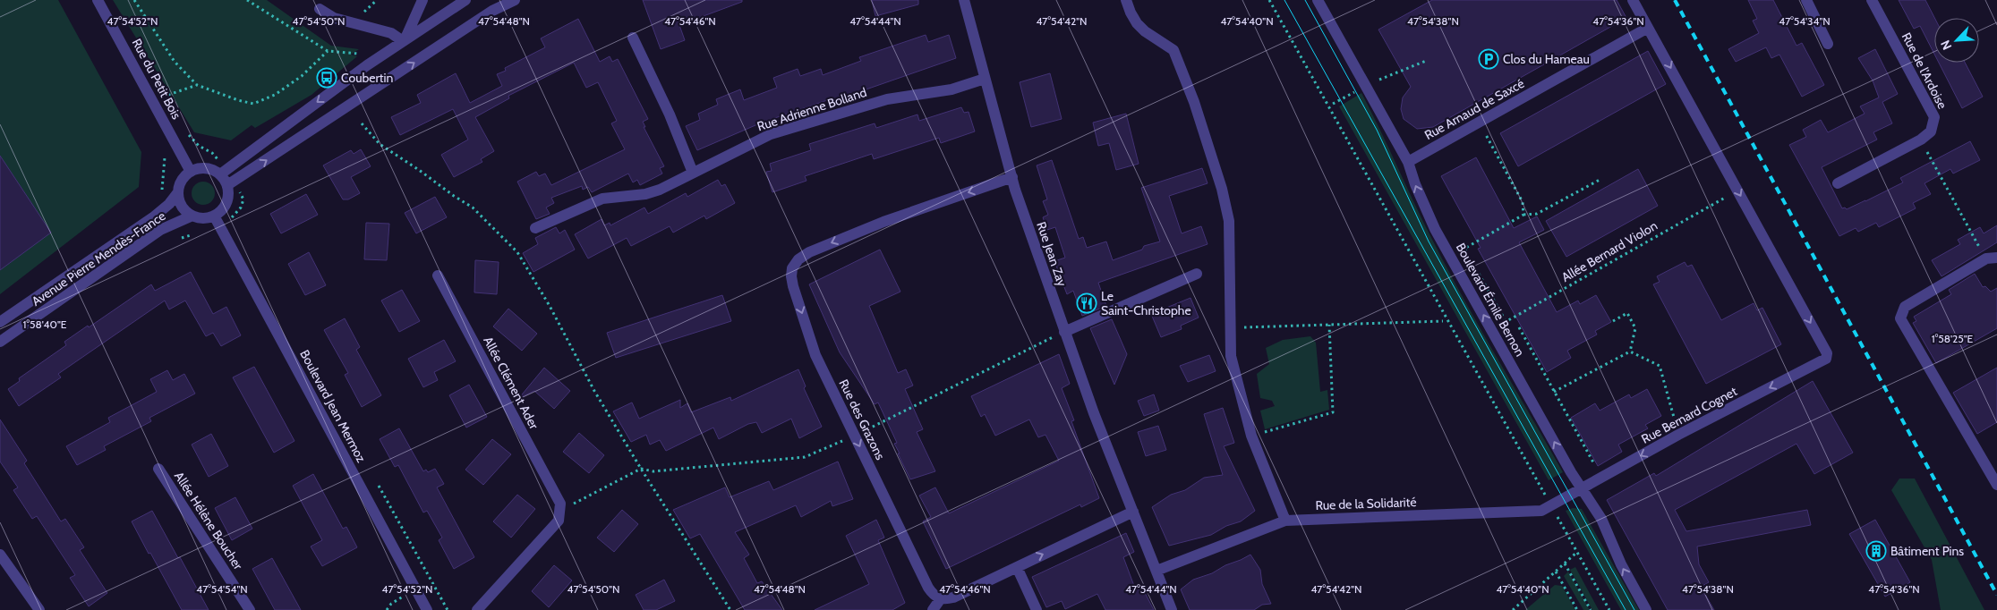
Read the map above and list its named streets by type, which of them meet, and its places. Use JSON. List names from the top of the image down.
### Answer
{
  "streets": {
    "street": [
      "Rue de l'Ardoise",
      "Rue du Petit Bois",
      "Rue Adrienne Bolland",
      "Rue Arnaud de Saxcé",
      "Rue Jean Zay",
      "Avenue Pierre Mendès-France",
      "Boulevard Émile Bernon",
      "Allée Clément Ader",
      "Boulevard Jean Mermoz",
      "Rue Bernard Cognet",
      "Rue des Grazons",
      "Rue de la Solidarité",
      "Allée Hélène Boucher"
    ],
    "path": ["Allée Bernard Violon"]
  },
  "crossings": [
    ["Rue du Petit Bois", "Avenue Pierre Mendès-France"],
    ["Rue du Petit Bois", "Boulevard Jean Mermoz"],
    ["Rue Adrienne Bolland", "Rue Jean Zay"],
    ["Rue Arnaud de Saxcé", "Boulevard Émile Bernon"],
    ["Allée Bernard Violon", "Boulevard Émile Bernon"],
    ["Allée Bernard Violon", "Rue Bernard Cognet"],
    ["Rue Jean Zay", "Rue des Grazons"],
    ["Rue Jean Zay", "Rue de la Solidarité"],
    ["Avenue Pierre Mendès-France", "Boulevard Jean Mermoz"],
    ["Boulevard Émile Bernon", "Rue Bernard Cognet"],
    ["Boulevard Émile Bernon", "Rue de la Solidarité"],
    ["Rue Bernard Cognet", "Rue de la Solidarité"]
  ],
  "one_way": ["Boulevard Émile Bernon"],
  "places": {
    "parking": ["Clos du Hameau"],
    "bus stop": ["Coubertin"],
    "restaurant": ["Le Saint-Christophe"],
    "building": ["Bâtiment Pins"]
  },
  "north": "bottom left",
  "coordinates": [
    "47°54'38\"N",
    "47°54'34\"N",
    "47°54'52\"N",
    "47°54'50\"N",
    "47°54'48\"N",
    "47°54'46\"N",
    "47°54'44\"N",
    "47°54'42\"N",
    "47°54'40\"N",
    "47°54'36\"N",
    "1°58'40\"E",
    "1°58'25\"E",
    "47°54'54\"N"
  ]
}
